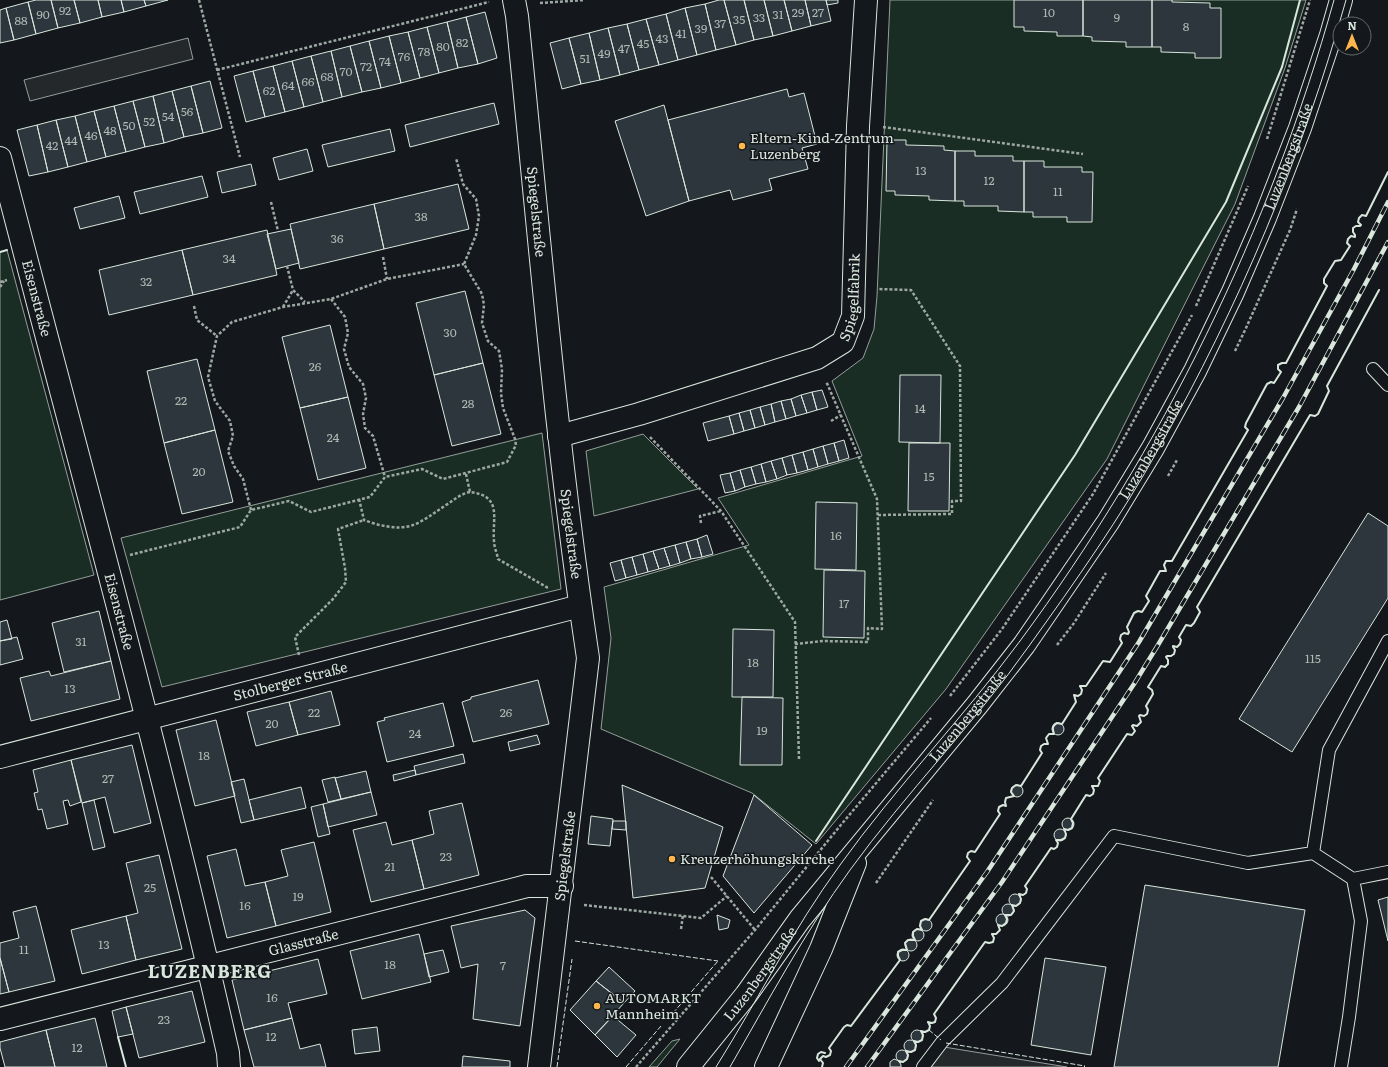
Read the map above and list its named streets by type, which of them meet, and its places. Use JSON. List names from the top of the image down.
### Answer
{
  "streets": {
    "street": [
      "Luzenbergstraße",
      "Spiegelstraße",
      "Spiegelfabrik",
      "Eisenstraße",
      "Stolberger Straße",
      "Glasstraße"
    ]
  },
  "crossings": [
    ["Spiegelstraße", "Spiegelfabrik"],
    ["Spiegelstraße", "Stolberger Straße"],
    ["Spiegelstraße", "Glasstraße"],
    ["Eisenstraße", "Stolberger Straße"],
    ["Eisenstraße", "Glasstraße"]
  ],
  "districts": ["LUZENBERG"],
  "places": ["Eltern-Kind-Zentrum Luzenberg", "Kreuzerhöhungskirche", "AUTOMARKT Mannheim"],
  "house_numbers": [
    "92",
    "29",
    "27",
    "10",
    "90",
    "31",
    "33",
    "9",
    "35",
    "88",
    "37",
    "8",
    "39",
    "41",
    "43",
    "82",
    "45",
    "80",
    "47",
    "78",
    "49",
    "76",
    "51",
    "74",
    "72",
    "70",
    "68",
    "66",
    "64",
    "62",
    "56",
    "54",
    "52",
    "50",
    "48",
    "46",
    "44",
    "42",
    "13",
    "12",
    "11",
    "38",
    "36",
    "34",
    "32",
    "30",
    "26",
    "22",
    "28",
    "14",
    "24",
    "20",
    "15",
    "16",
    "17",
    "31",
    "115",
    "18",
    "13",
    "22",
    "26",
    "20",
    "19",
    "24",
    "18",
    "27",
    "23",
    "21",
    "25",
    "19",
    "16",
    "13",
    "11",
    "18",
    "7",
    "16",
    "23",
    "12",
    "12"
  ],
  "north": "top"
}
